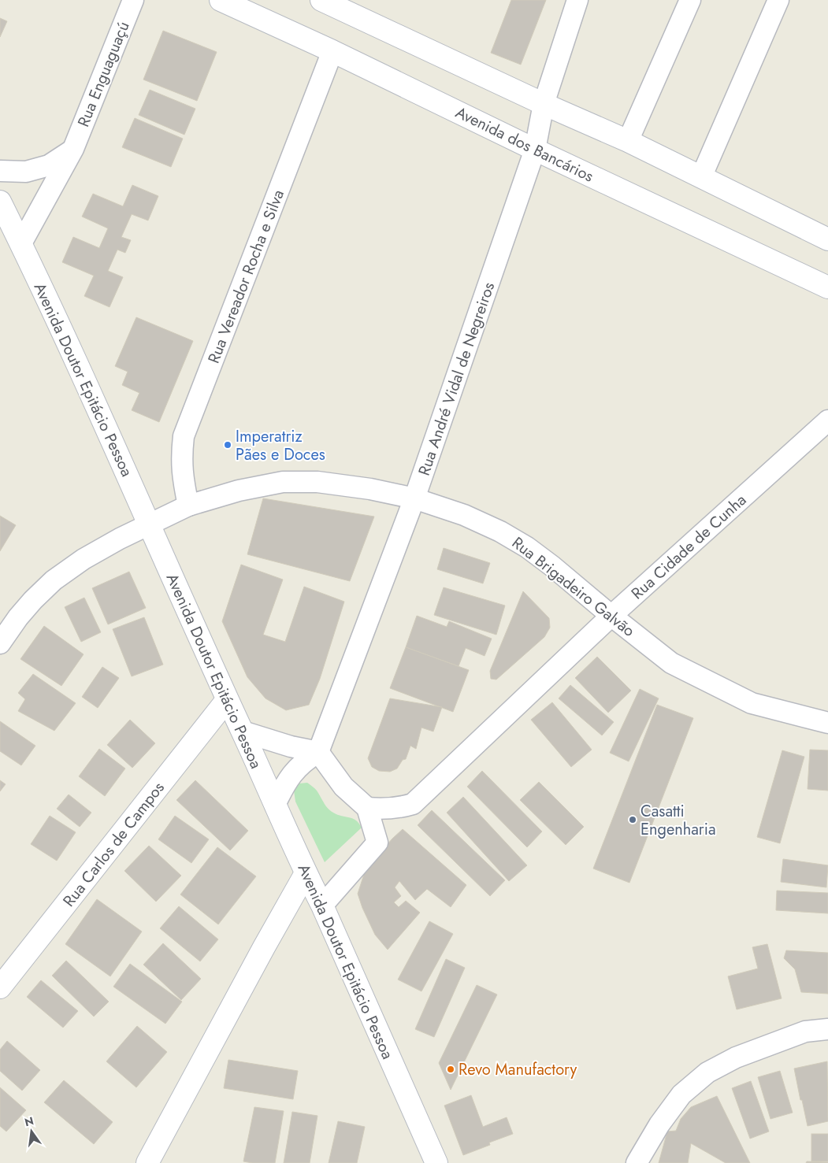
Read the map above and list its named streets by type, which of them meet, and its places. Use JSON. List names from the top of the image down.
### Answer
{
  "streets": {
    "main road": ["Avenida dos Bancários", "Avenida Doutor Epitácio Pessoa", "Rua Carlos de Campos"],
    "street": [
      "Rua Enguaguaçú",
      "Rua Vereador Rocha e Silva",
      "Rua André Vidal de Negreiros",
      "Rua Cidade de Cunha",
      "Rua Brigadeiro Galvão"
    ]
  },
  "crossings": [
    ["Rua Enguaguaçú", "Avenida Doutor Epitácio Pessoa"],
    ["Avenida dos Bancários", "Rua Vereador Rocha e Silva"],
    ["Avenida dos Bancários", "Rua André Vidal de Negreiros"],
    ["Rua Vereador Rocha e Silva", "Rua Brigadeiro Galvão"],
    ["Rua André Vidal de Negreiros", "Rua Brigadeiro Galvão"],
    ["Avenida Doutor Epitácio Pessoa", "Rua Brigadeiro Galvão"],
    ["Avenida Doutor Epitácio Pessoa", "Rua Carlos de Campos"],
    ["Rua Cidade de Cunha", "Rua Brigadeiro Galvão"]
  ],
  "places": ["Imperatriz Pães e Doces", "Casatti Engenharia", "Revo Manufactory"],
  "north": "top"
}
